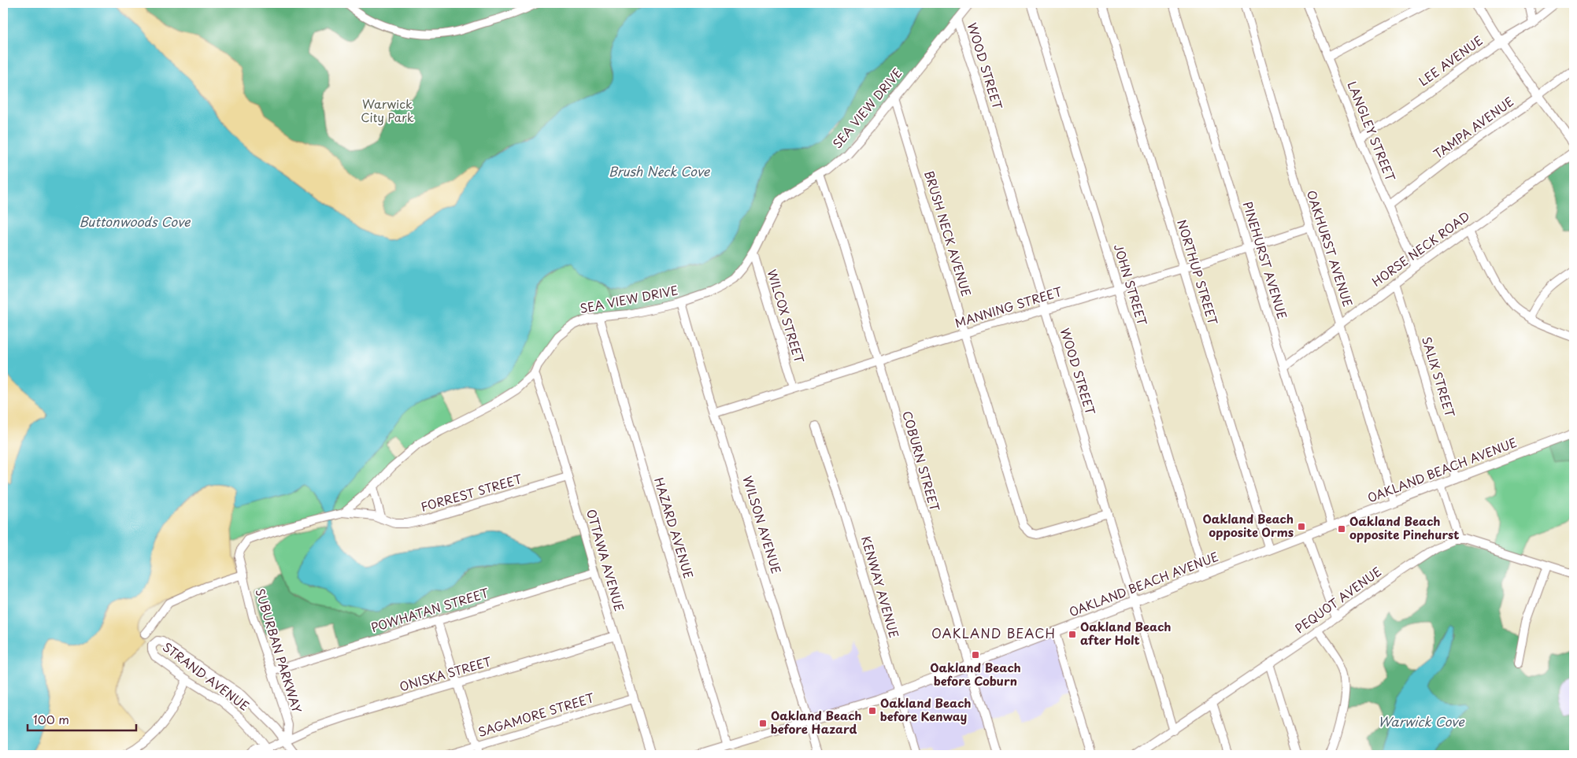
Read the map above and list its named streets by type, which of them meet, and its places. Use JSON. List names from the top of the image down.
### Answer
{
  "streets": {
    "street": [
      "LEE AVENUE",
      "WOOD STREET",
      "SEA VIEW DRIVE",
      "TAMPA AVENUE",
      "LANGLEY STREET",
      "BRUSH NECK AVENUE",
      "OAKHURST AVENUE",
      "HORSE NECK ROAD",
      "PINEHURST AVENUE",
      "NORTHUP STREET",
      "JOHN STREET",
      "MANNING STREET",
      "WILCOX STREET",
      "SALIX STREET",
      "COBURN STREET",
      "OAKLAND BEACH AVENUE",
      "FORREST STREET",
      "WILSON AVENUE",
      "HAZARD AVENUE",
      "OTTAWA AVENUE",
      "KENWAY AVENUE",
      "PEQUOT AVENUE",
      "POWHATAN STREET",
      "SUBURBAN PARKWAY",
      "ONISKA STREET",
      "STRAND AVENUE",
      "SAGAMORE STREET"
    ]
  },
  "crossings": [
    ["LEE AVENUE", "LANGLEY STREET"],
    ["WOOD STREET", "SEA VIEW DRIVE"],
    ["WOOD STREET", "BRUSH NECK AVENUE"],
    ["WOOD STREET", "MANNING STREET"],
    ["WOOD STREET", "OAKLAND BEACH AVENUE"],
    ["WOOD STREET", "PEQUOT AVENUE"],
    ["SEA VIEW DRIVE", "BRUSH NECK AVENUE"],
    ["SEA VIEW DRIVE", "WILCOX STREET"],
    ["SEA VIEW DRIVE", "COBURN STREET"],
    ["SEA VIEW DRIVE", "FORREST STREET"],
    ["SEA VIEW DRIVE", "WILSON AVENUE"],
    ["SEA VIEW DRIVE", "HAZARD AVENUE"],
    ["SEA VIEW DRIVE", "OTTAWA AVENUE"],
    ["SEA VIEW DRIVE", "SUBURBAN PARKWAY"],
    ["TAMPA AVENUE", "LANGLEY STREET"],
    ["LANGLEY STREET", "HORSE NECK ROAD"],
    ["BRUSH NECK AVENUE", "MANNING STREET"],
    ["OAKHURST AVENUE", "HORSE NECK ROAD"],
    ["OAKHURST AVENUE", "MANNING STREET"],
    ["OAKHURST AVENUE", "OAKLAND BEACH AVENUE"],
    ["HORSE NECK ROAD", "PINEHURST AVENUE"],
    ["HORSE NECK ROAD", "SALIX STREET"],
    ["PINEHURST AVENUE", "MANNING STREET"],
    ["PINEHURST AVENUE", "OAKLAND BEACH AVENUE"],
    ["NORTHUP STREET", "MANNING STREET"],
    ["NORTHUP STREET", "OAKLAND BEACH AVENUE"],
    ["JOHN STREET", "MANNING STREET"],
    ["JOHN STREET", "OAKLAND BEACH AVENUE"],
    ["MANNING STREET", "WILCOX STREET"],
    ["MANNING STREET", "COBURN STREET"],
    ["MANNING STREET", "WILSON AVENUE"],
    ["SALIX STREET", "OAKLAND BEACH AVENUE"],
    ["COBURN STREET", "OAKLAND BEACH AVENUE"],
    ["OAKLAND BEACH AVENUE", "WILSON AVENUE"],
    ["OAKLAND BEACH AVENUE", "HAZARD AVENUE"],
    ["OAKLAND BEACH AVENUE", "KENWAY AVENUE"],
    ["FORREST STREET", "OTTAWA AVENUE"],
    ["OTTAWA AVENUE", "POWHATAN STREET"],
    ["OTTAWA AVENUE", "ONISKA STREET"],
    ["OTTAWA AVENUE", "SAGAMORE STREET"],
    ["POWHATAN STREET", "SUBURBAN PARKWAY"],
    ["SUBURBAN PARKWAY", "ONISKA STREET"],
    ["SUBURBAN PARKWAY", "STRAND AVENUE"],
    ["ONISKA STREET", "STRAND AVENUE"]
  ],
  "districts": ["OAKLAND BEACH"],
  "water": ["Brush Neck Cove", "Buttonwoods Cove", "Warwick Cove"],
  "parks": ["Warwick City Park"],
  "places": {
    "transit": [
      "Oakland Beach opposite Orms",
      "Oakland Beach opposite Pinehurst",
      "Oakland Beach after Holt",
      "Oakland Beach before Coburn",
      "Oakland Beach before Kenway",
      "Oakland Beach before Hazard"
    ]
  },
  "scale_bar": "100 m"
}
